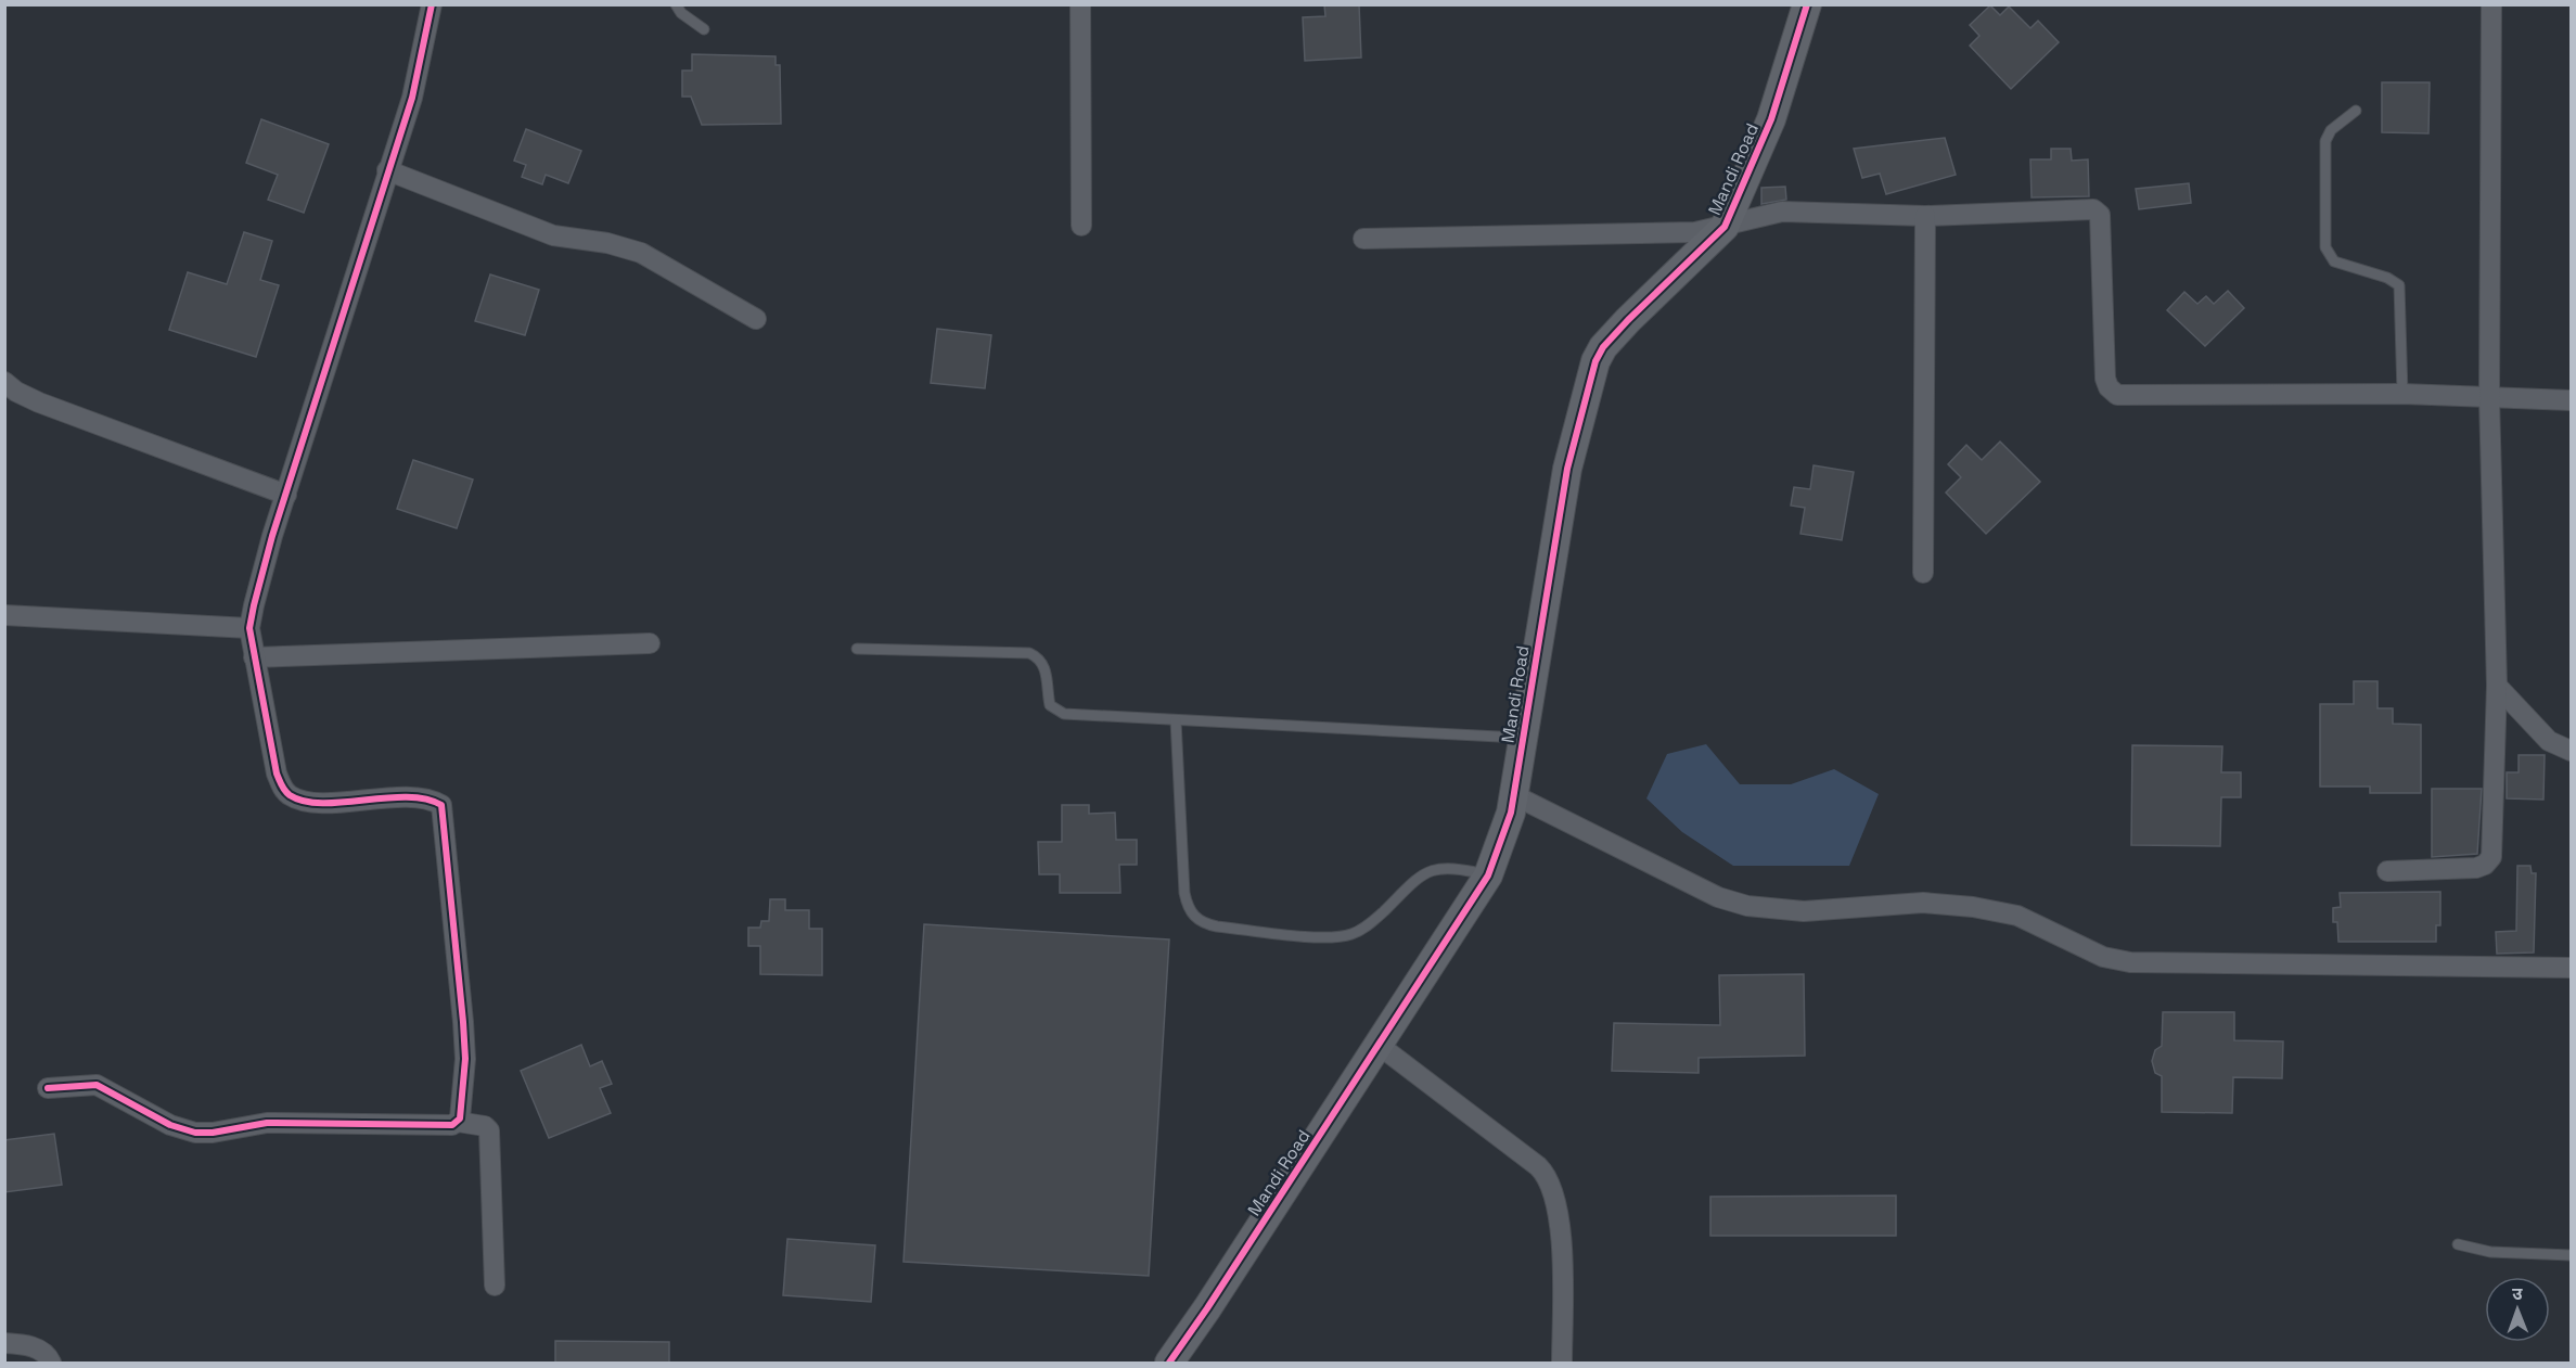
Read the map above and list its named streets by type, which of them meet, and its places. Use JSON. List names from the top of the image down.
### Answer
{
  "streets": {
    "street": ["Mandi Road"]
  },
  "north": "top"
}
